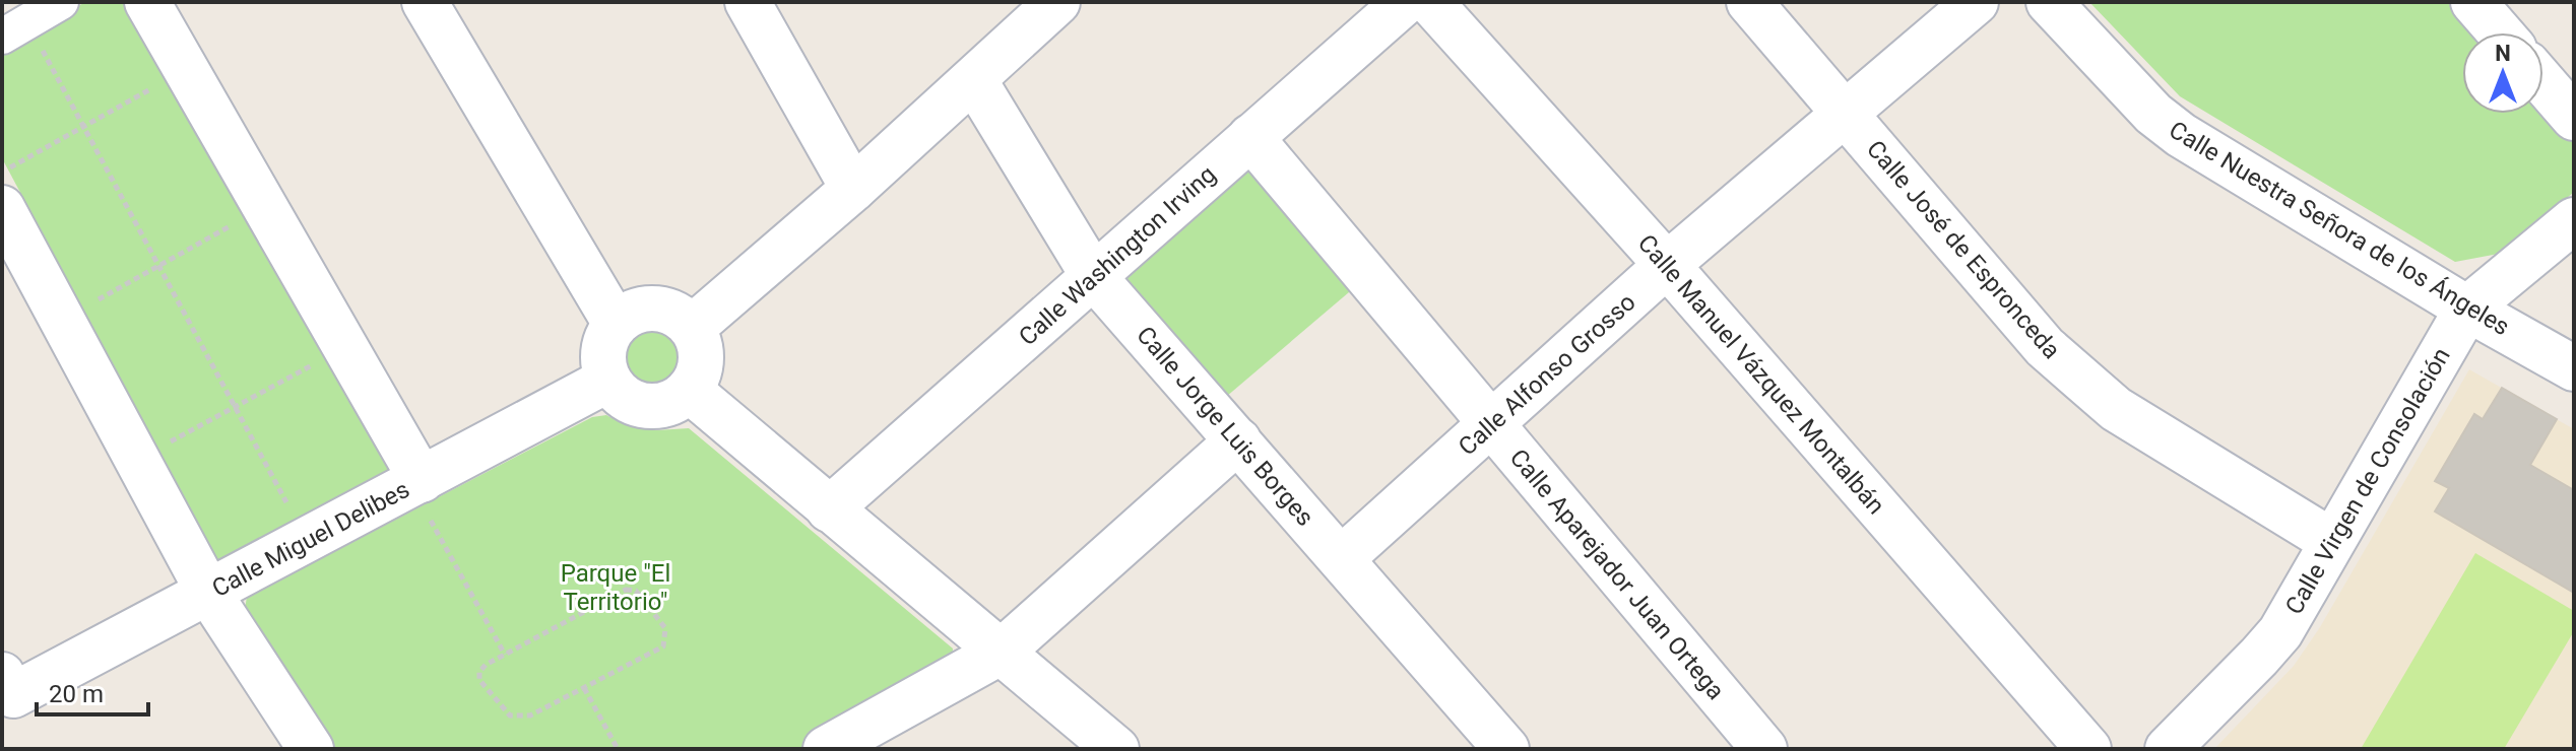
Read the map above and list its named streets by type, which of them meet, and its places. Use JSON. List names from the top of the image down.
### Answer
{
  "streets": {
    "street": [
      "Calle Nuestra Señora de los Ángeles",
      "Calle José de Espronceda",
      "Calle Washington Irving",
      "Calle Alfonso Grosso",
      "Calle Manuel Vázquez Montalbán",
      "Calle Jorge Luis Borges",
      "Calle Virgen de Consolación",
      "Calle Miguel Delibes",
      "Calle Aparejador Juan Ortega"
    ]
  },
  "crossings": [
    ["Calle Nuestra Señora de los Ángeles", "Calle Virgen de Consolación"],
    ["Calle José de Espronceda", "Calle Alfonso Grosso"],
    ["Calle José de Espronceda", "Calle Virgen de Consolación"],
    ["Calle Washington Irving", "Calle Jorge Luis Borges"],
    ["Calle Washington Irving", "Calle Aparejador Juan Ortega"],
    ["Calle Alfonso Grosso", "Calle Manuel Vázquez Montalbán"],
    ["Calle Alfonso Grosso", "Calle Jorge Luis Borges"],
    ["Calle Alfonso Grosso", "Calle Aparejador Juan Ortega"]
  ],
  "parks": ["Parque \"El Territorio\""],
  "scale_bar": "20 m",
  "north": "top"
}
